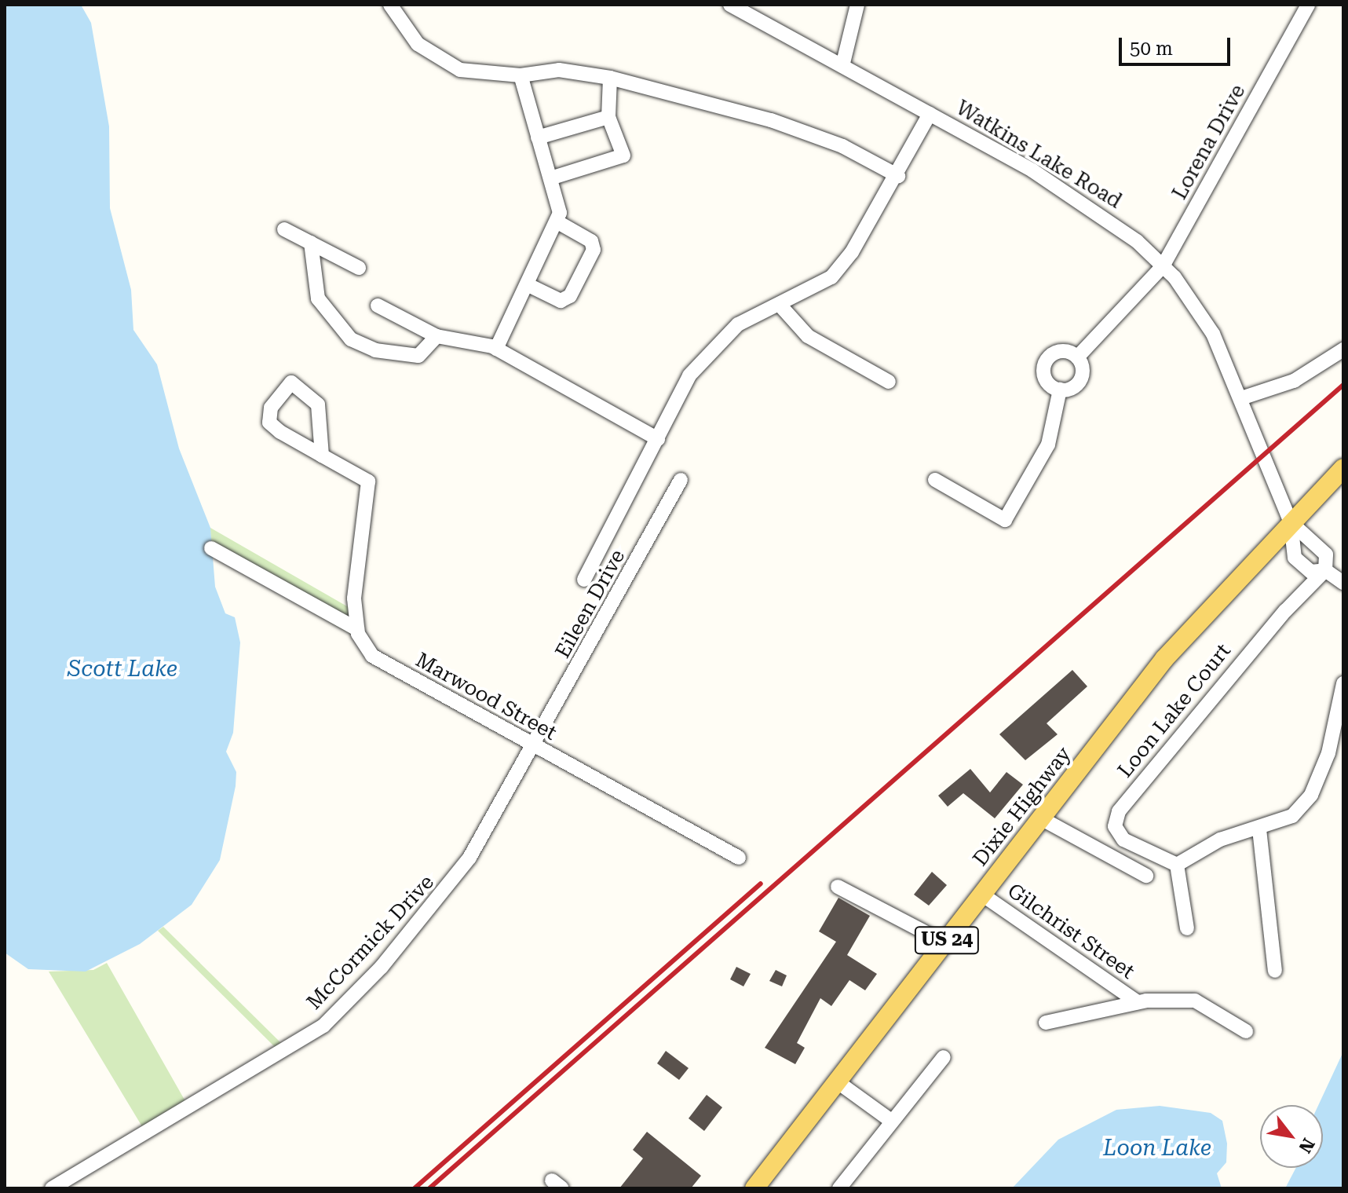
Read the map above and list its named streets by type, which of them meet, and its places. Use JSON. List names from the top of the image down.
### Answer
{
  "streets": {
    "main road": ["Dixie Highway", "US 24"],
    "street": [
      "Lorena Drive",
      "Watkins Lake Road",
      "Eileen Drive",
      "Marwood Street",
      "Loon Lake Court",
      "Gilchrist Street",
      "McCormick Drive"
    ]
  },
  "crossings": [
    ["Lorena Drive", "Watkins Lake Road"],
    ["Watkins Lake Road", "Loon Lake Court"],
    ["Watkins Lake Road", "Dixie Highway"],
    ["Eileen Drive", "Marwood Street"],
    ["Eileen Drive", "McCormick Drive"],
    ["Marwood Street", "McCormick Drive"],
    ["Dixie Highway", "Gilchrist Street"]
  ],
  "water": ["Scott Lake", "Loon Lake"],
  "scale_bar": "50 m",
  "north": "bottom right"
}
